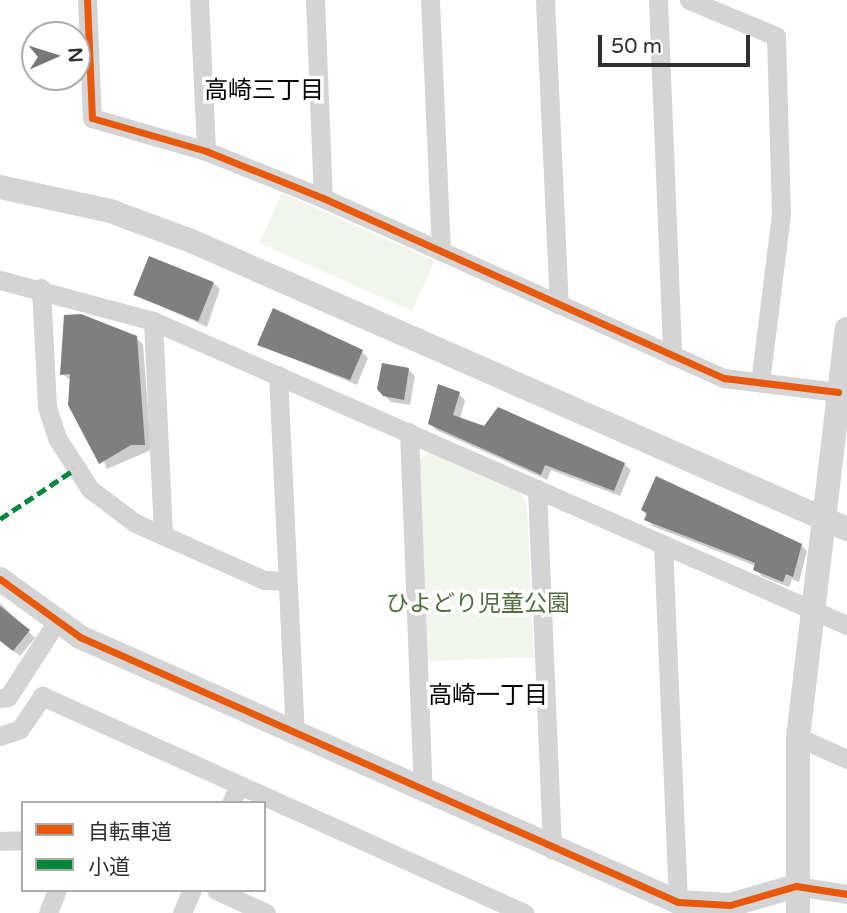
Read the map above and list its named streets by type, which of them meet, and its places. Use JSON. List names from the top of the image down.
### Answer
{
  "districts": ["高崎三丁目", "高崎一丁目"],
  "parks": ["ひよどり児童公園"],
  "legend": ["自転車道", "小道"],
  "scale_bar": "50 m",
  "north": "right"
}
